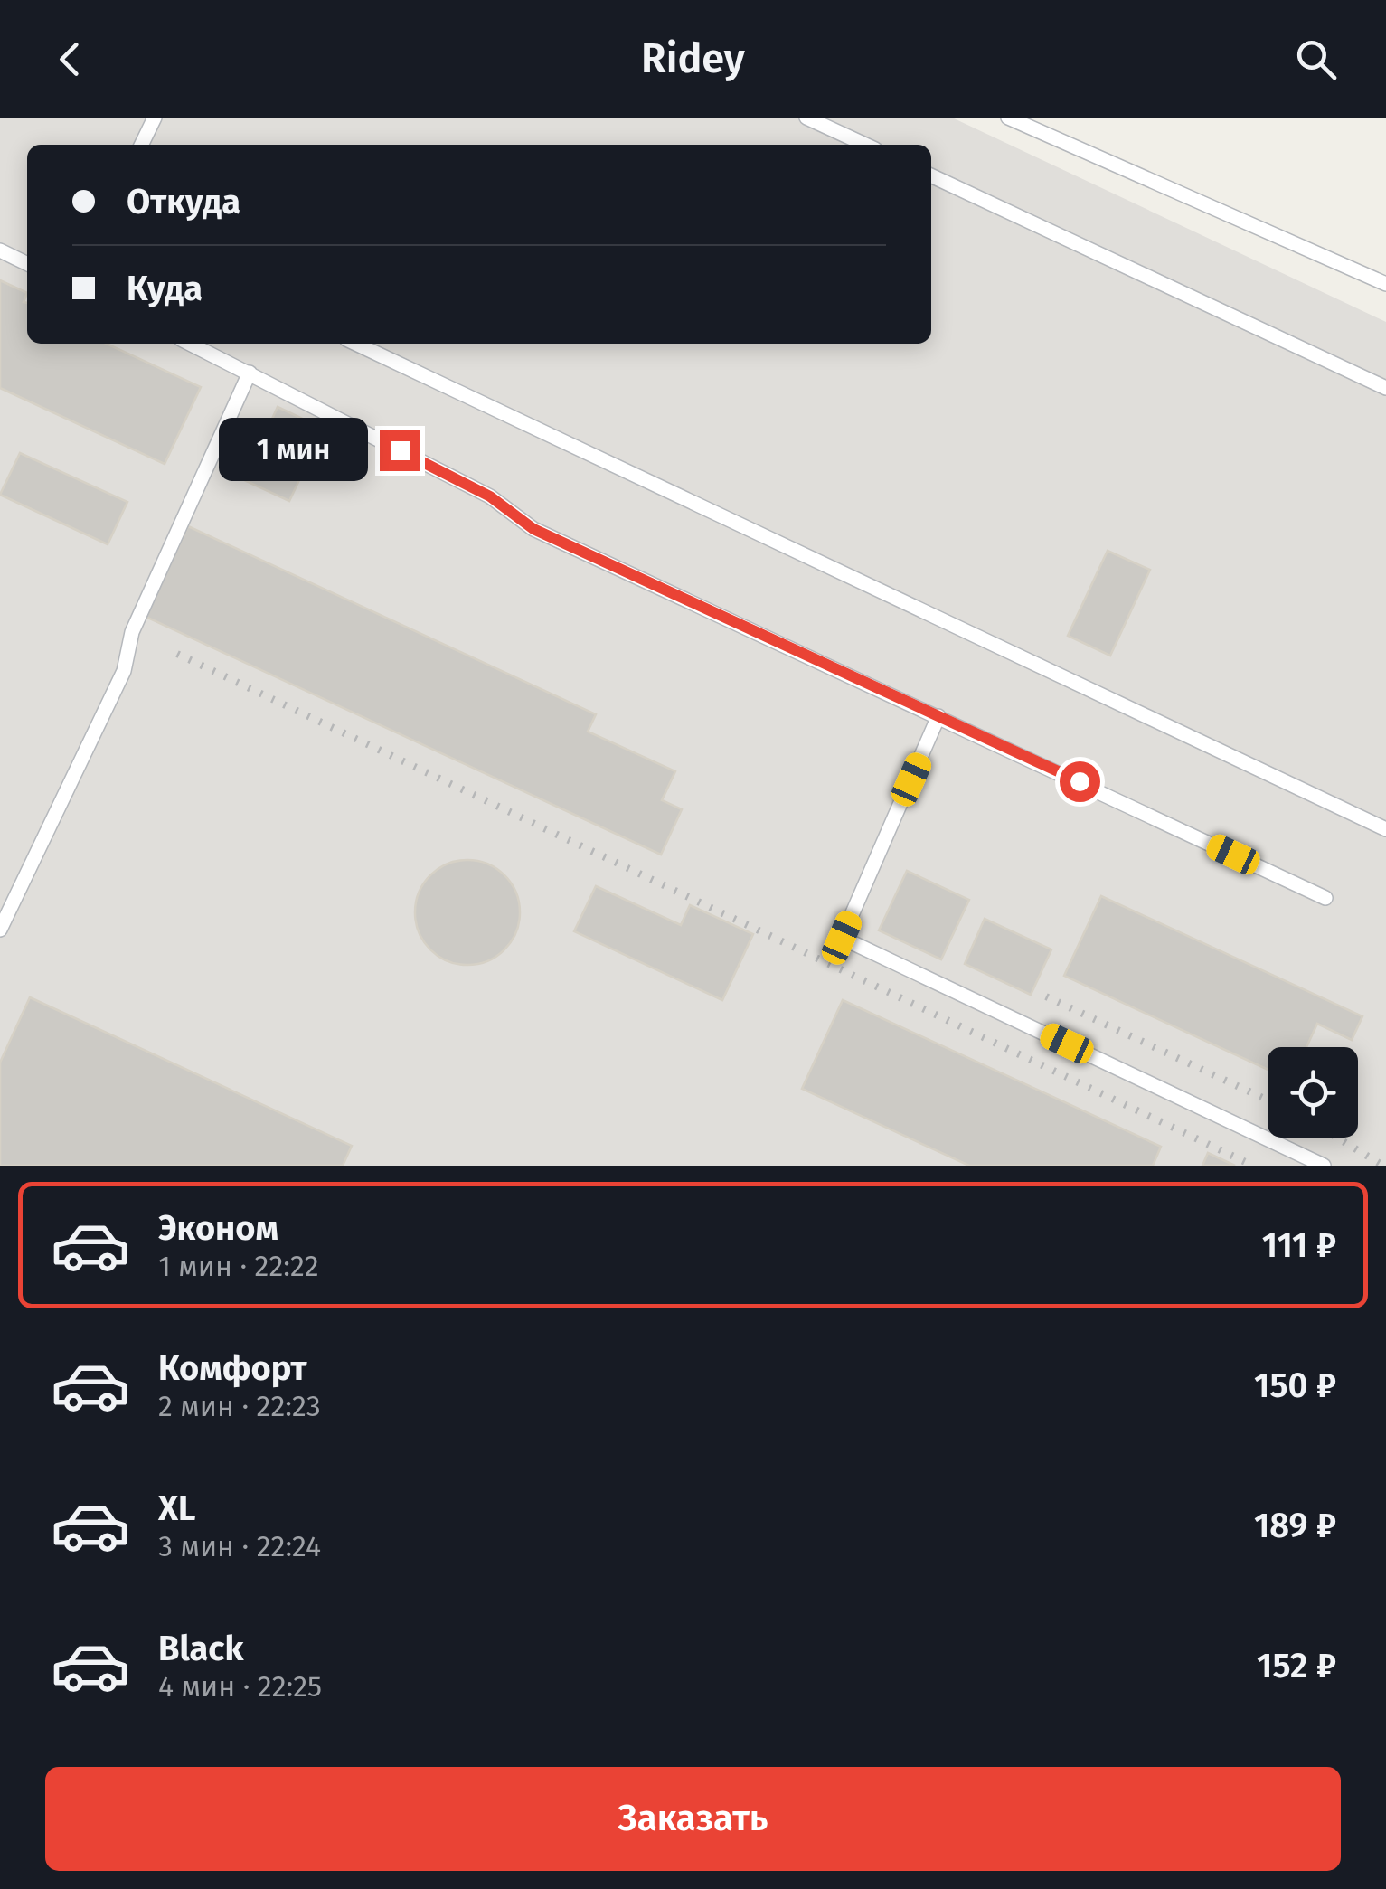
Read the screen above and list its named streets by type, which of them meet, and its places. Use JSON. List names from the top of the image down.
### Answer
{
  "page": {
    "header": "Ridey",
    "banner": ["Откуда", "Куда"],
    "bubble": "1 мин",
    "list": [
      {
        "name": "Эконом",
        "note": "1 мин · 22:22",
        "value": "111 ₽"
      },
      {
        "name": "Комфорт",
        "note": "2 мин · 22:23",
        "value": "150 ₽"
      },
      {
        "name": "XL",
        "note": "3 мин · 22:24",
        "value": "189 ₽"
      },
      {
        "name": "Black",
        "note": "4 мин · 22:25",
        "value": "152 ₽"
      }
    ],
    "buttons": "Заказать"
  }
}
